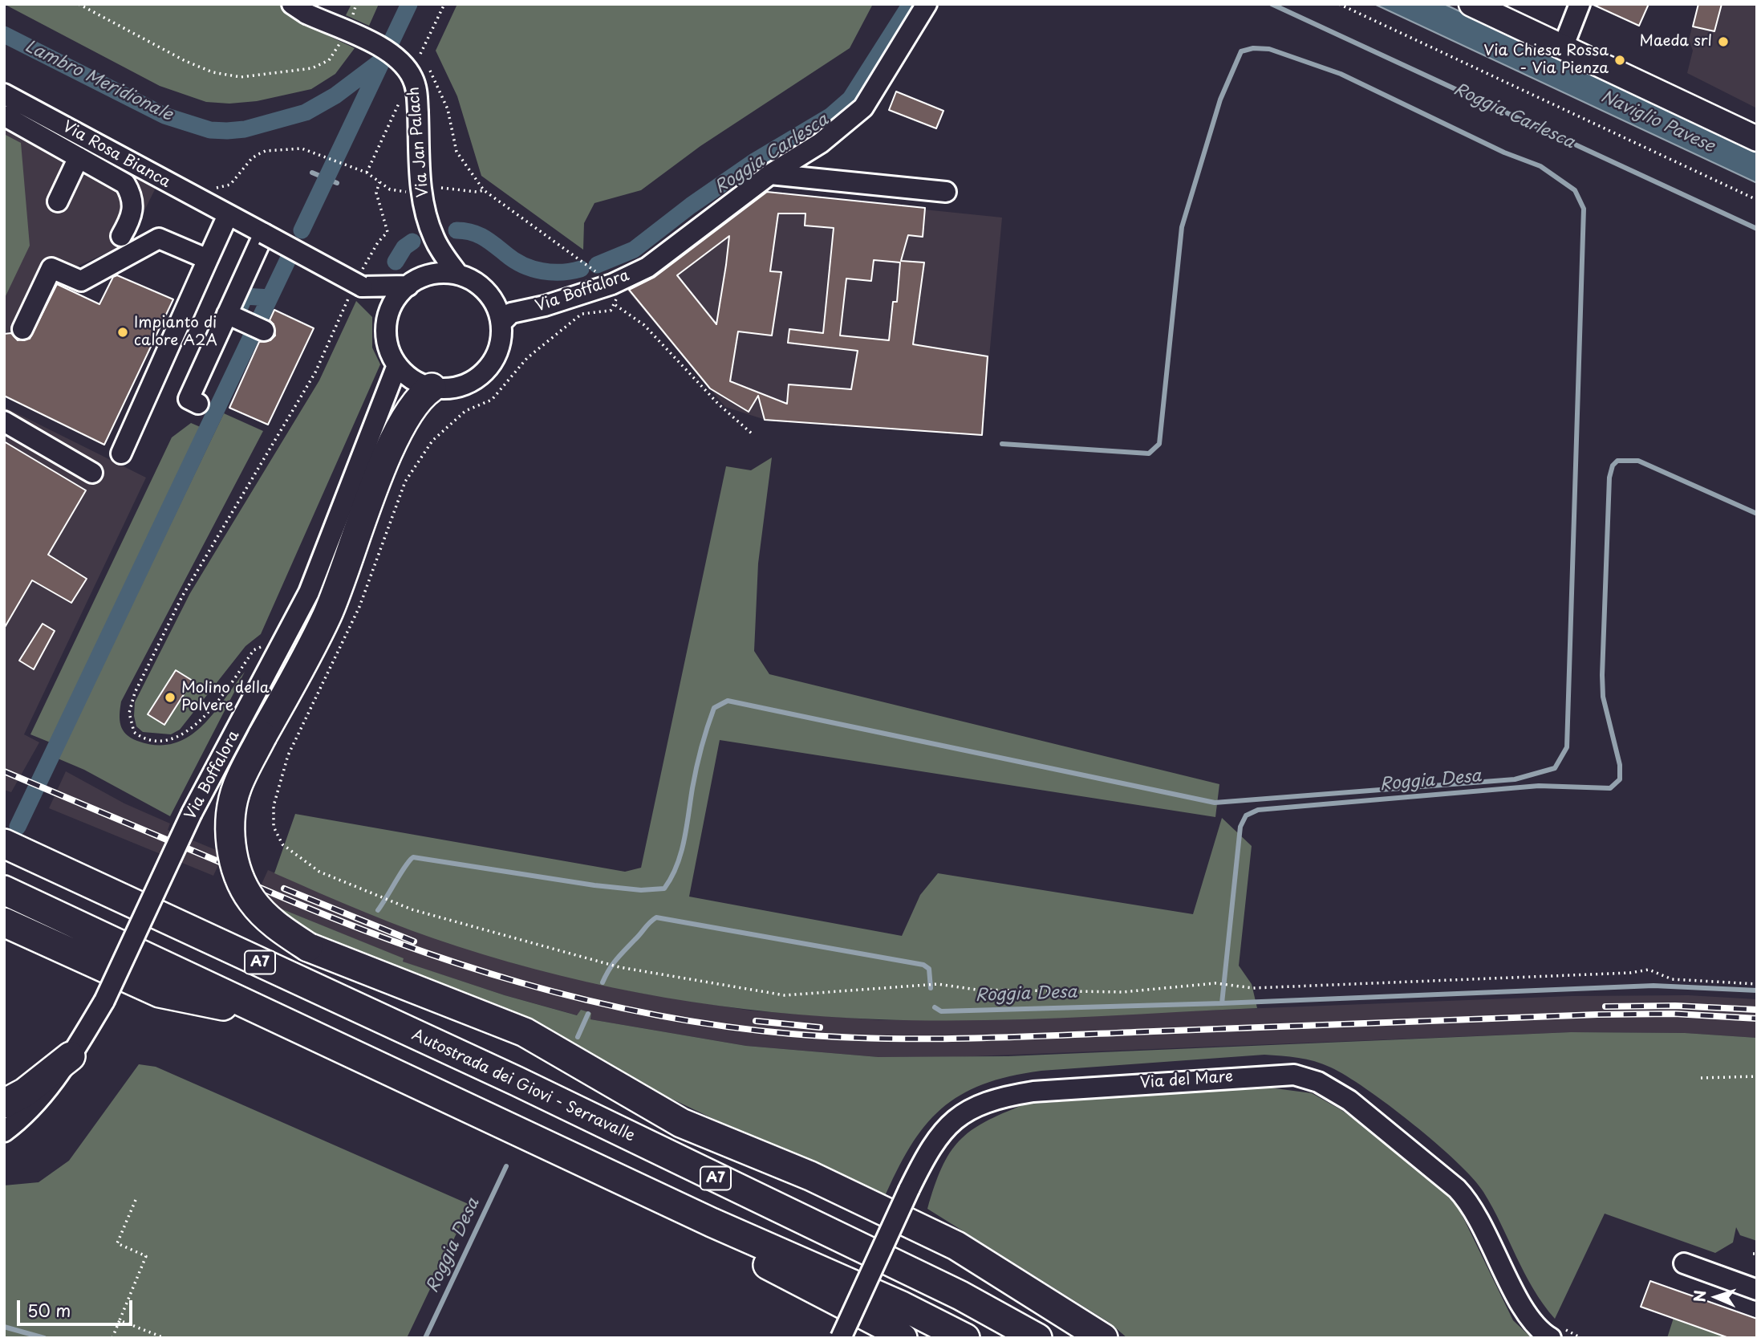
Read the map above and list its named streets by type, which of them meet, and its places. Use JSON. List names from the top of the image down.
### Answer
{
  "streets": {
    "highway": ["A7", "Autostrada dei Giovi - Serravalle"],
    "street": [
      "Via Jan Palach",
      "Via Rosa Bianca",
      "Via Boffalora",
      "Via del Mare"
    ]
  },
  "crossings": [
    ["Via Jan Palach", "Via Boffalora"]
  ],
  "water": [
    "Lambro Meridionale",
    "Roggia Carlesca",
    "Naviglio Pavese",
    "Roggia Desa"
  ],
  "places": [
    "Maeda srl",
    "Via Chiesa Rossa - Via Pienza",
    "Impianto di calore A2A",
    "Molino della Polvere"
  ],
  "scale_bar": "50 m",
  "north": "left"
}
